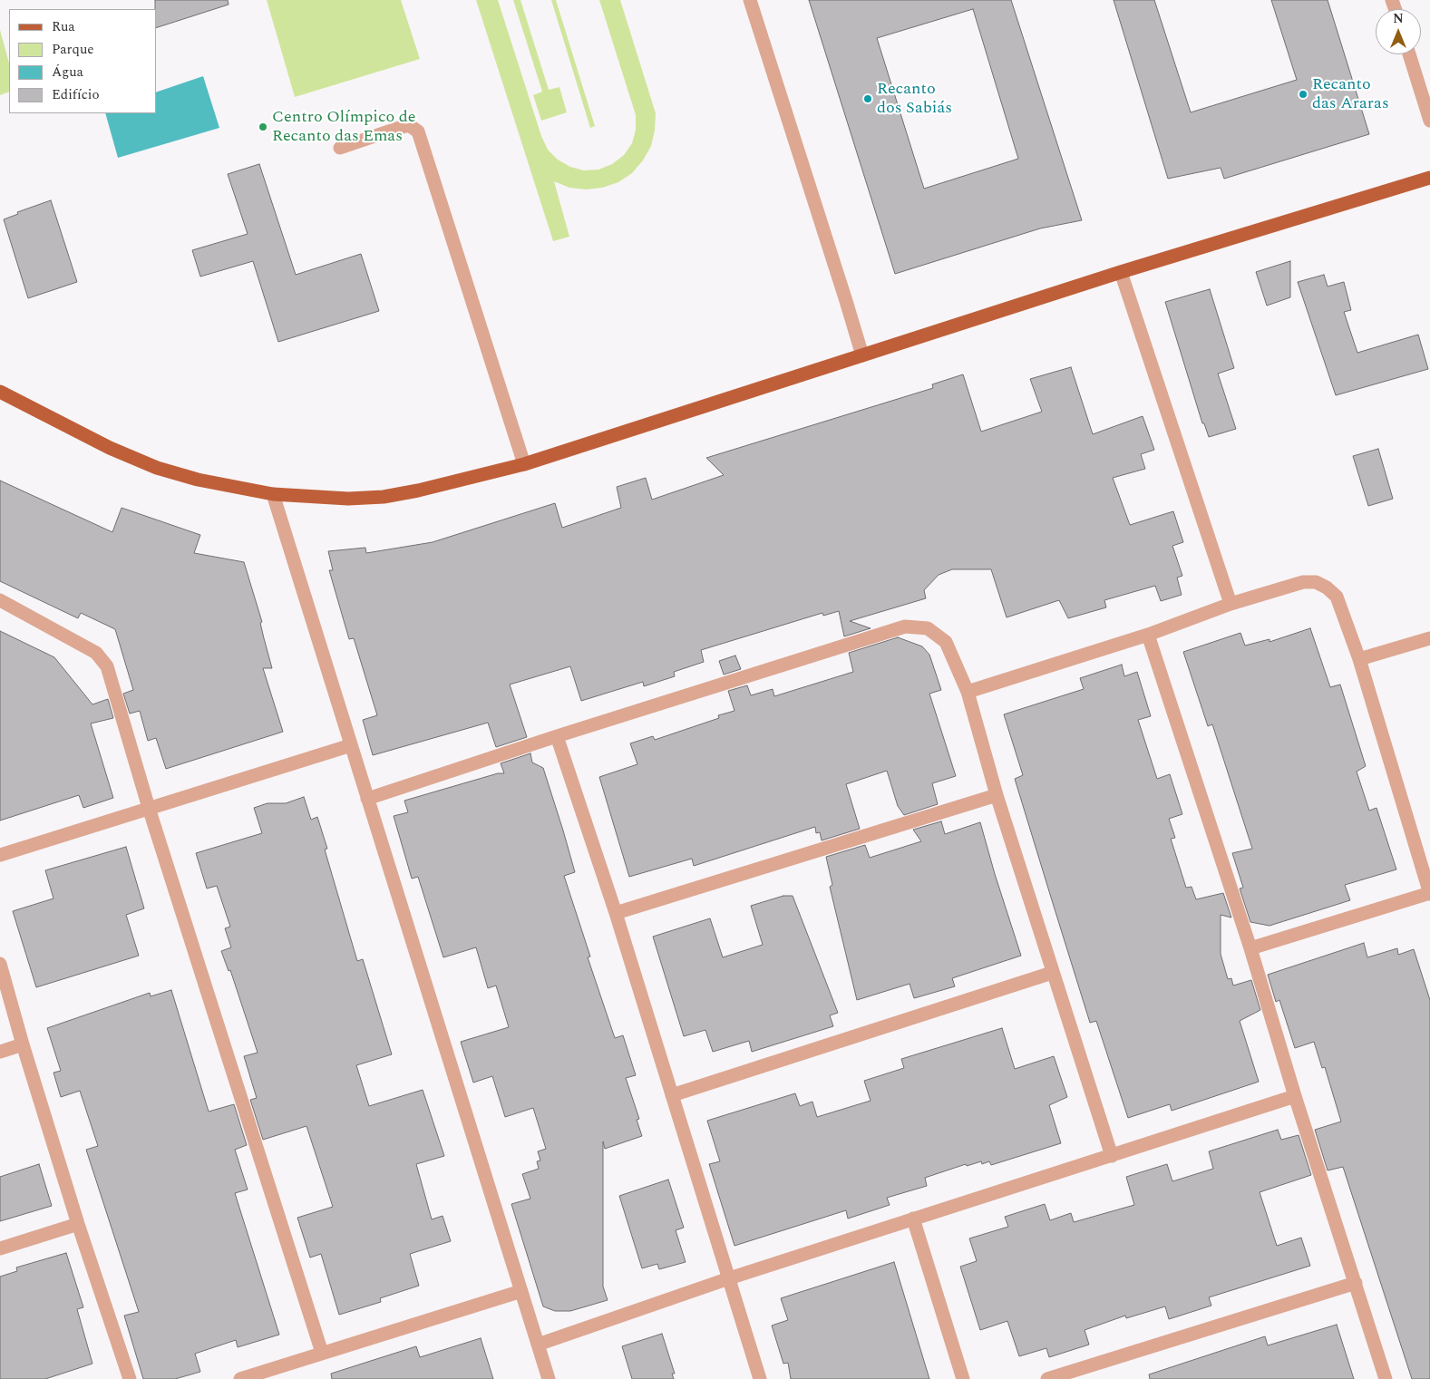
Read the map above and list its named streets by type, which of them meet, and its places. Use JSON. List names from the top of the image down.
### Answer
{
  "places": ["Recanto das Araras", "Recanto dos Sabiás", "Centro Olímpico de Recanto das Emas"],
  "legend": [
    "Rua",
    "Parque",
    "Água",
    "Edifício"
  ],
  "north": "top"
}
